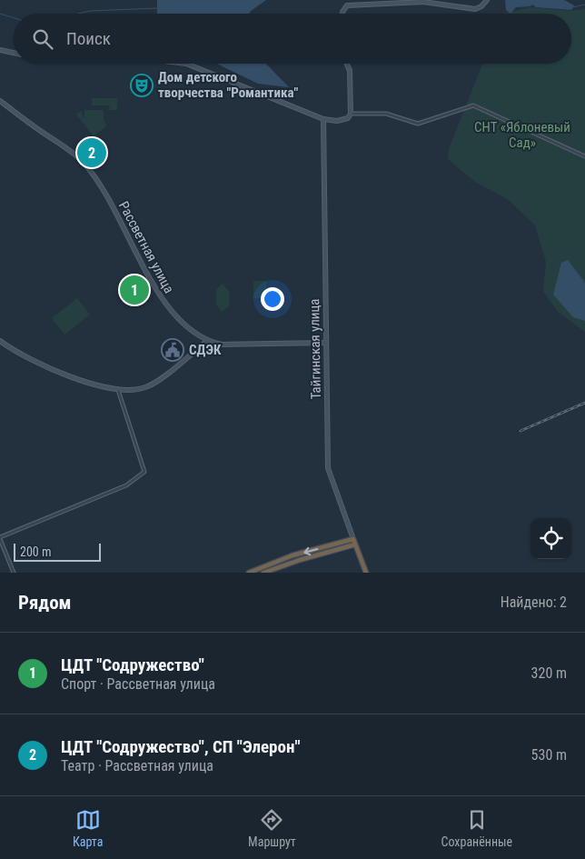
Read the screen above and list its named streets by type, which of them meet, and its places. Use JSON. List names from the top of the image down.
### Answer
{
  "streets": {
    "highway": ["Тайгинская улица"],
    "main road": ["Рассветная улица"]
  },
  "crossings": [
    ["Рассветная улица", "Тайгинская улица"]
  ],
  "parks": ["СНТ «Яблоневый Сад»"],
  "places": {
    "theatre": ["Дом детского творчества \"Романтика\""],
    "public building": ["СДЭК"]
  },
  "scale_bar": "200 m",
  "page": {
    "search": "Поиск",
    "pins": ["2", "1"],
    "scale": "200 m",
    "heading": ["Рядом", "Найдено: 2"],
    "list": [
      {
        "mark": "1",
        "name": "ЦДТ \"Содружество\"",
        "note": "Спорт · Рассветная улица",
        "value": "320 m"
      },
      {
        "mark": "2",
        "name": "ЦДТ \"Содружество\", СП \"Элерон\"",
        "note": "Театр · Рассветная улица",
        "value": "530 m"
      }
    ],
    "nav": ["Карта", "Маршрут", "Сохранённые"]
  }
}
